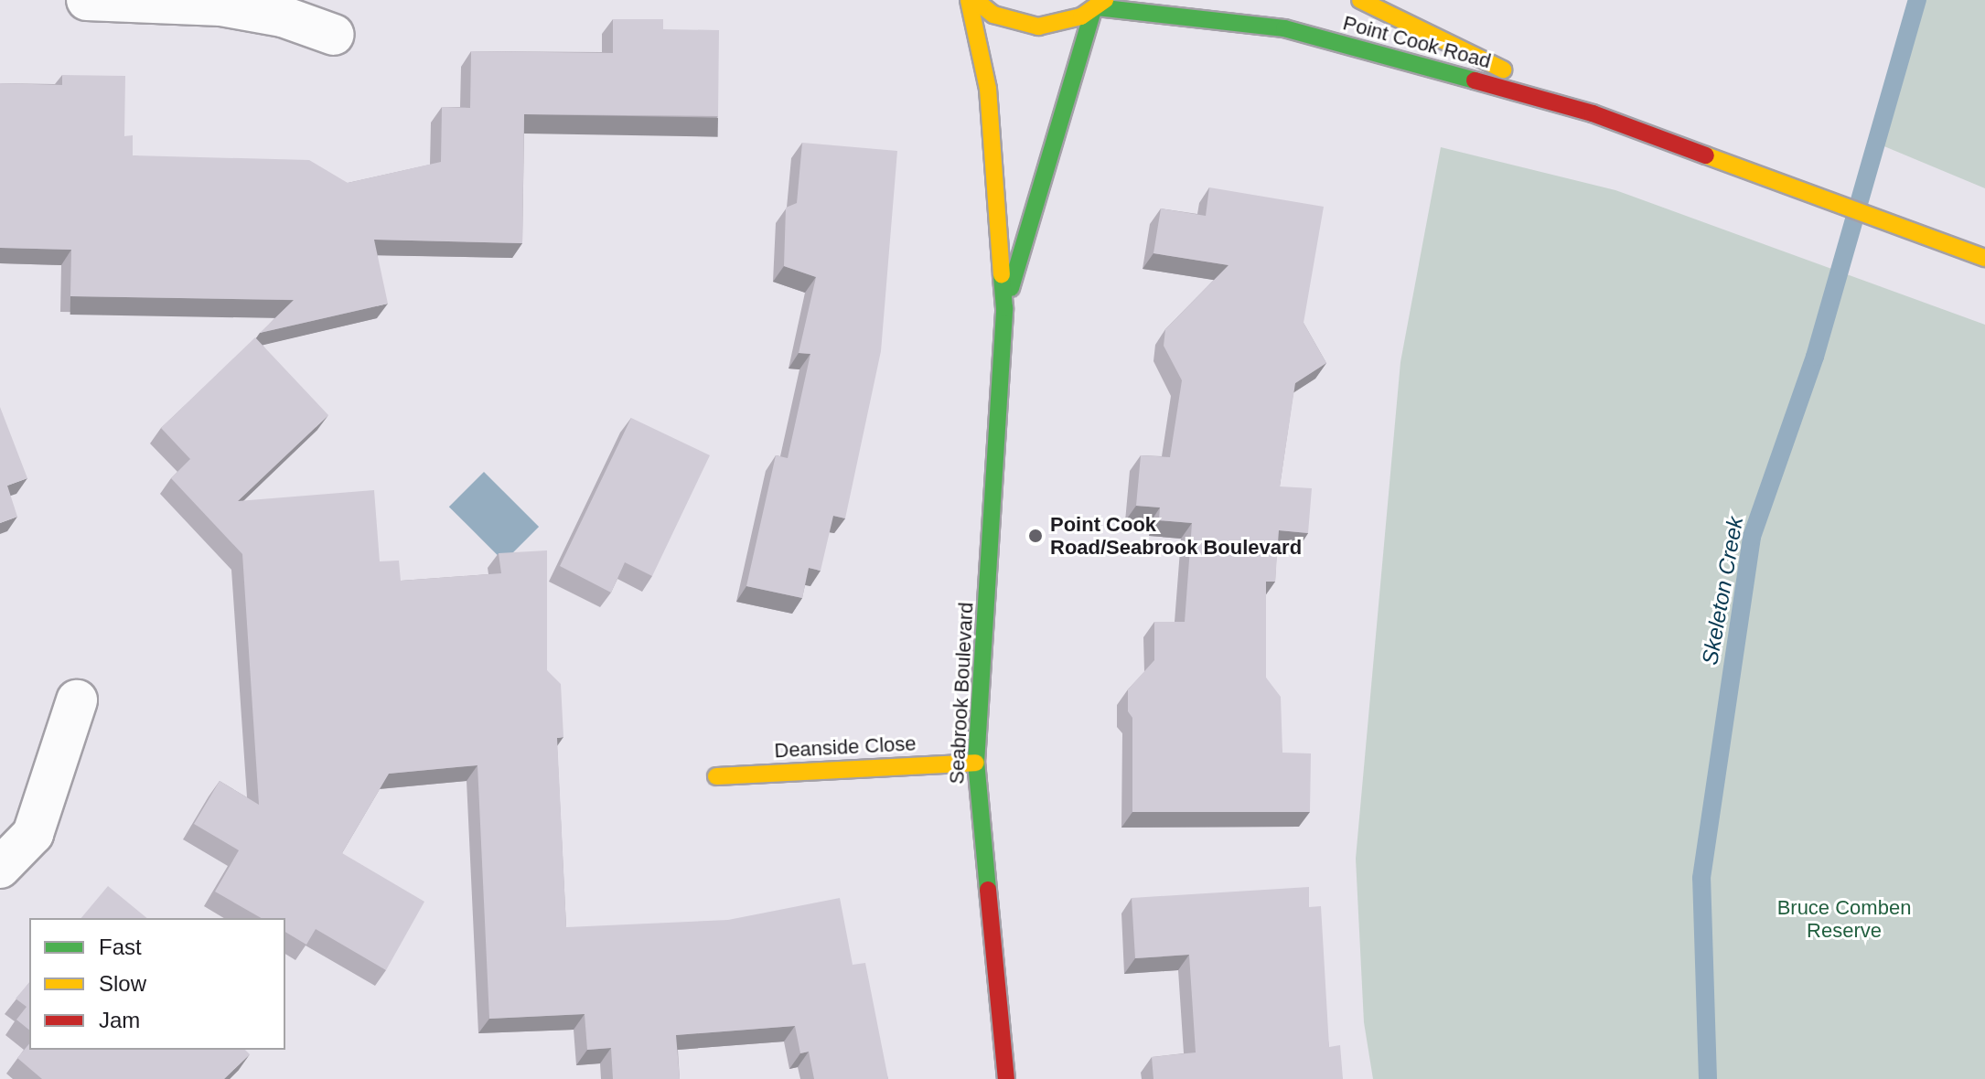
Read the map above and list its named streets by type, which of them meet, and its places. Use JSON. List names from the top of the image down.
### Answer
{
  "streets": {
    "street": ["Point Cook Road", "Seabrook Boulevard", "Deanside Close"]
  },
  "crossings": [
    ["Point Cook Road", "Seabrook Boulevard"],
    ["Seabrook Boulevard", "Deanside Close"]
  ],
  "water": ["Skeleton Creek"],
  "parks": ["Bruce Comben Reserve"],
  "places": ["Point Cook Road/Seabrook Boulevard"],
  "legend": ["Fast", "Slow", "Jam"]
}
